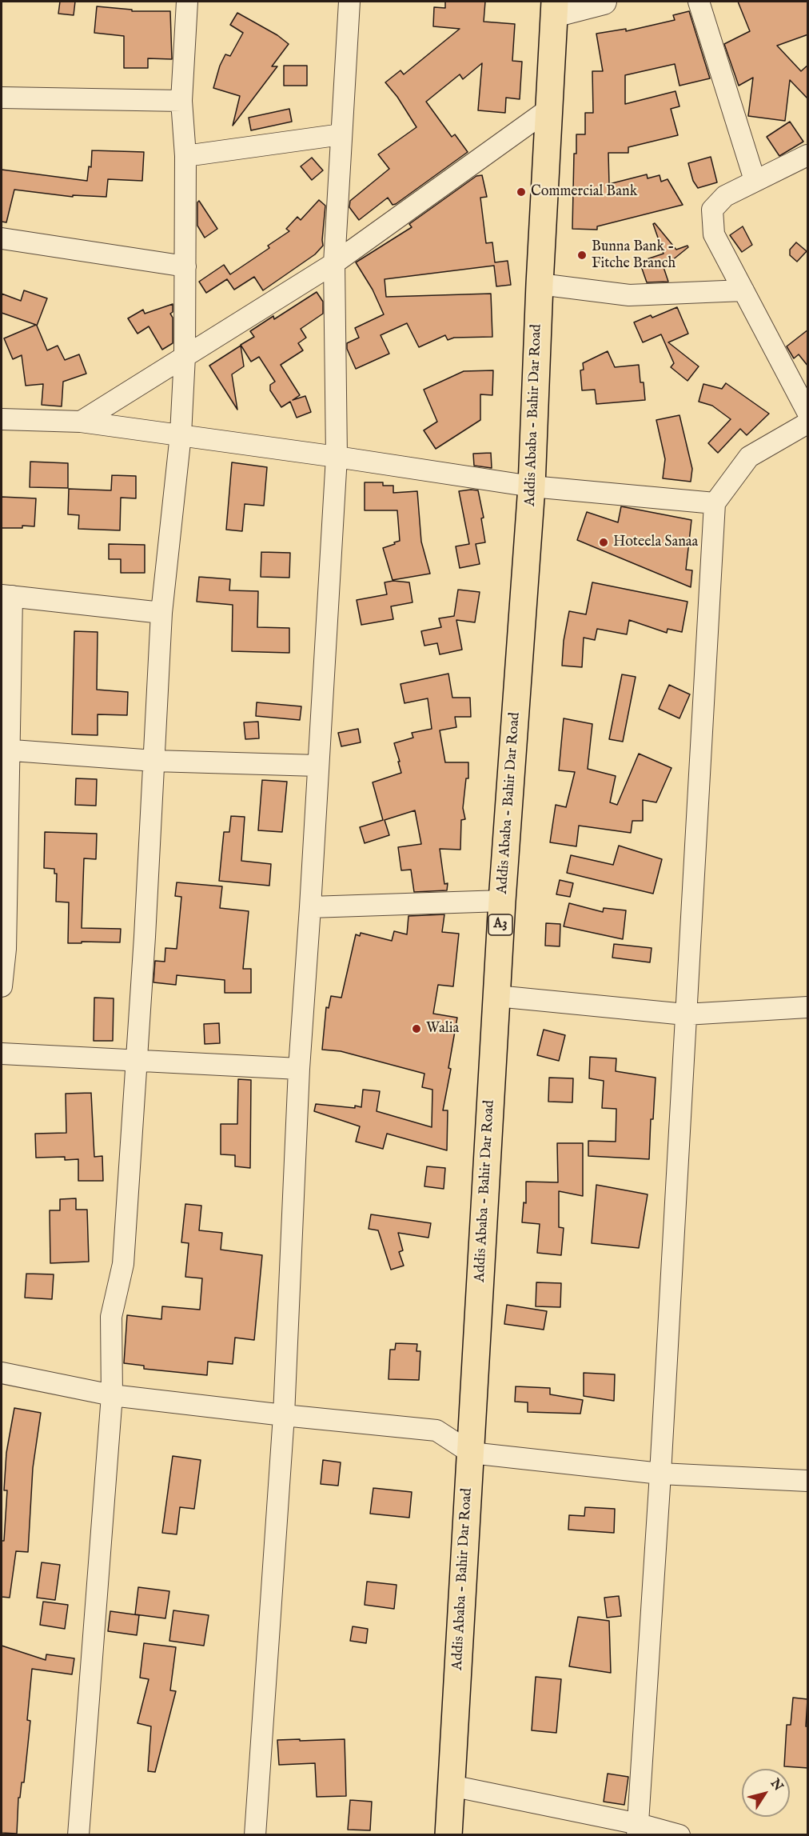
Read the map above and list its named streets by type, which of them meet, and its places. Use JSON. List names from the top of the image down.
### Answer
{
  "streets": {
    "highway": ["Addis Ababa - Bahir Dar Road", "A3"]
  },
  "places": [
    "Commercial Bank",
    "Bunna Bank - Fitche Branch",
    "Hoteela Sanaa",
    "Walia"
  ],
  "north": "top right"
}
